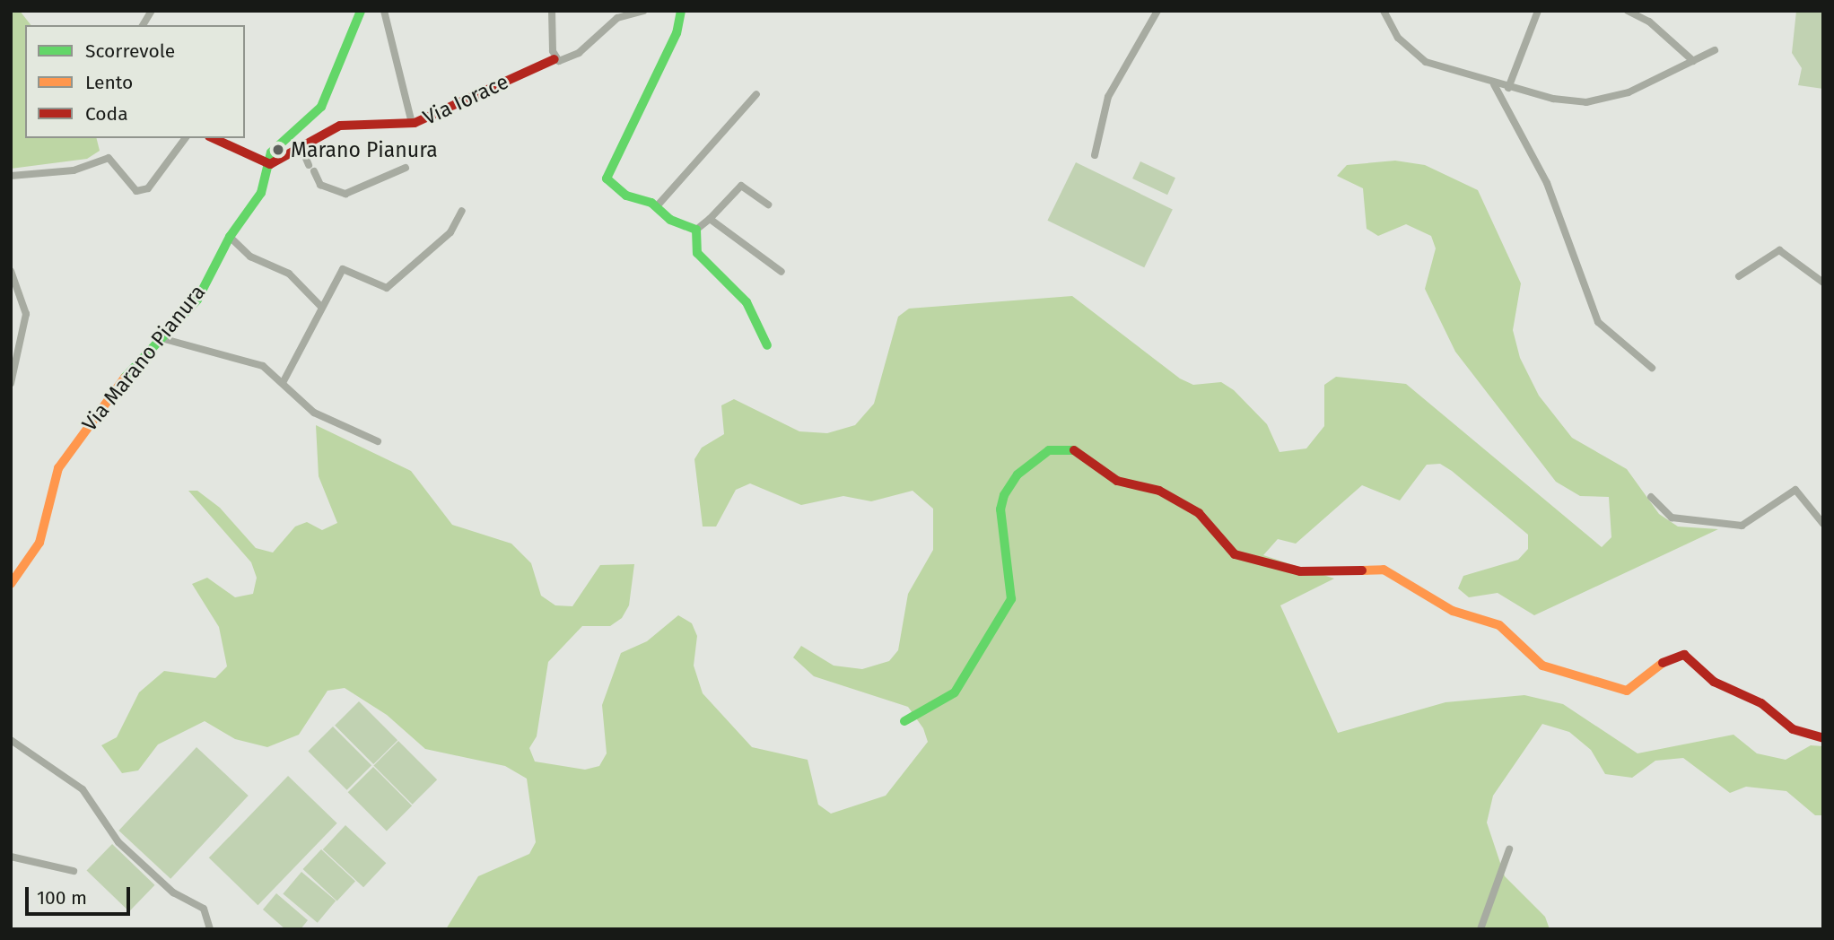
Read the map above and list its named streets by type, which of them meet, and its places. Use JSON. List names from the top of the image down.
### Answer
{
  "streets": {
    "street": ["Via Iorace", "Via Marano Pianura"]
  },
  "crossings": [
    ["Via Iorace", "Via Marano Pianura"]
  ],
  "places": ["Marano Pianura"],
  "legend": ["Scorrevole", "Lento", "Coda"],
  "scale_bar": "100 m"
}
